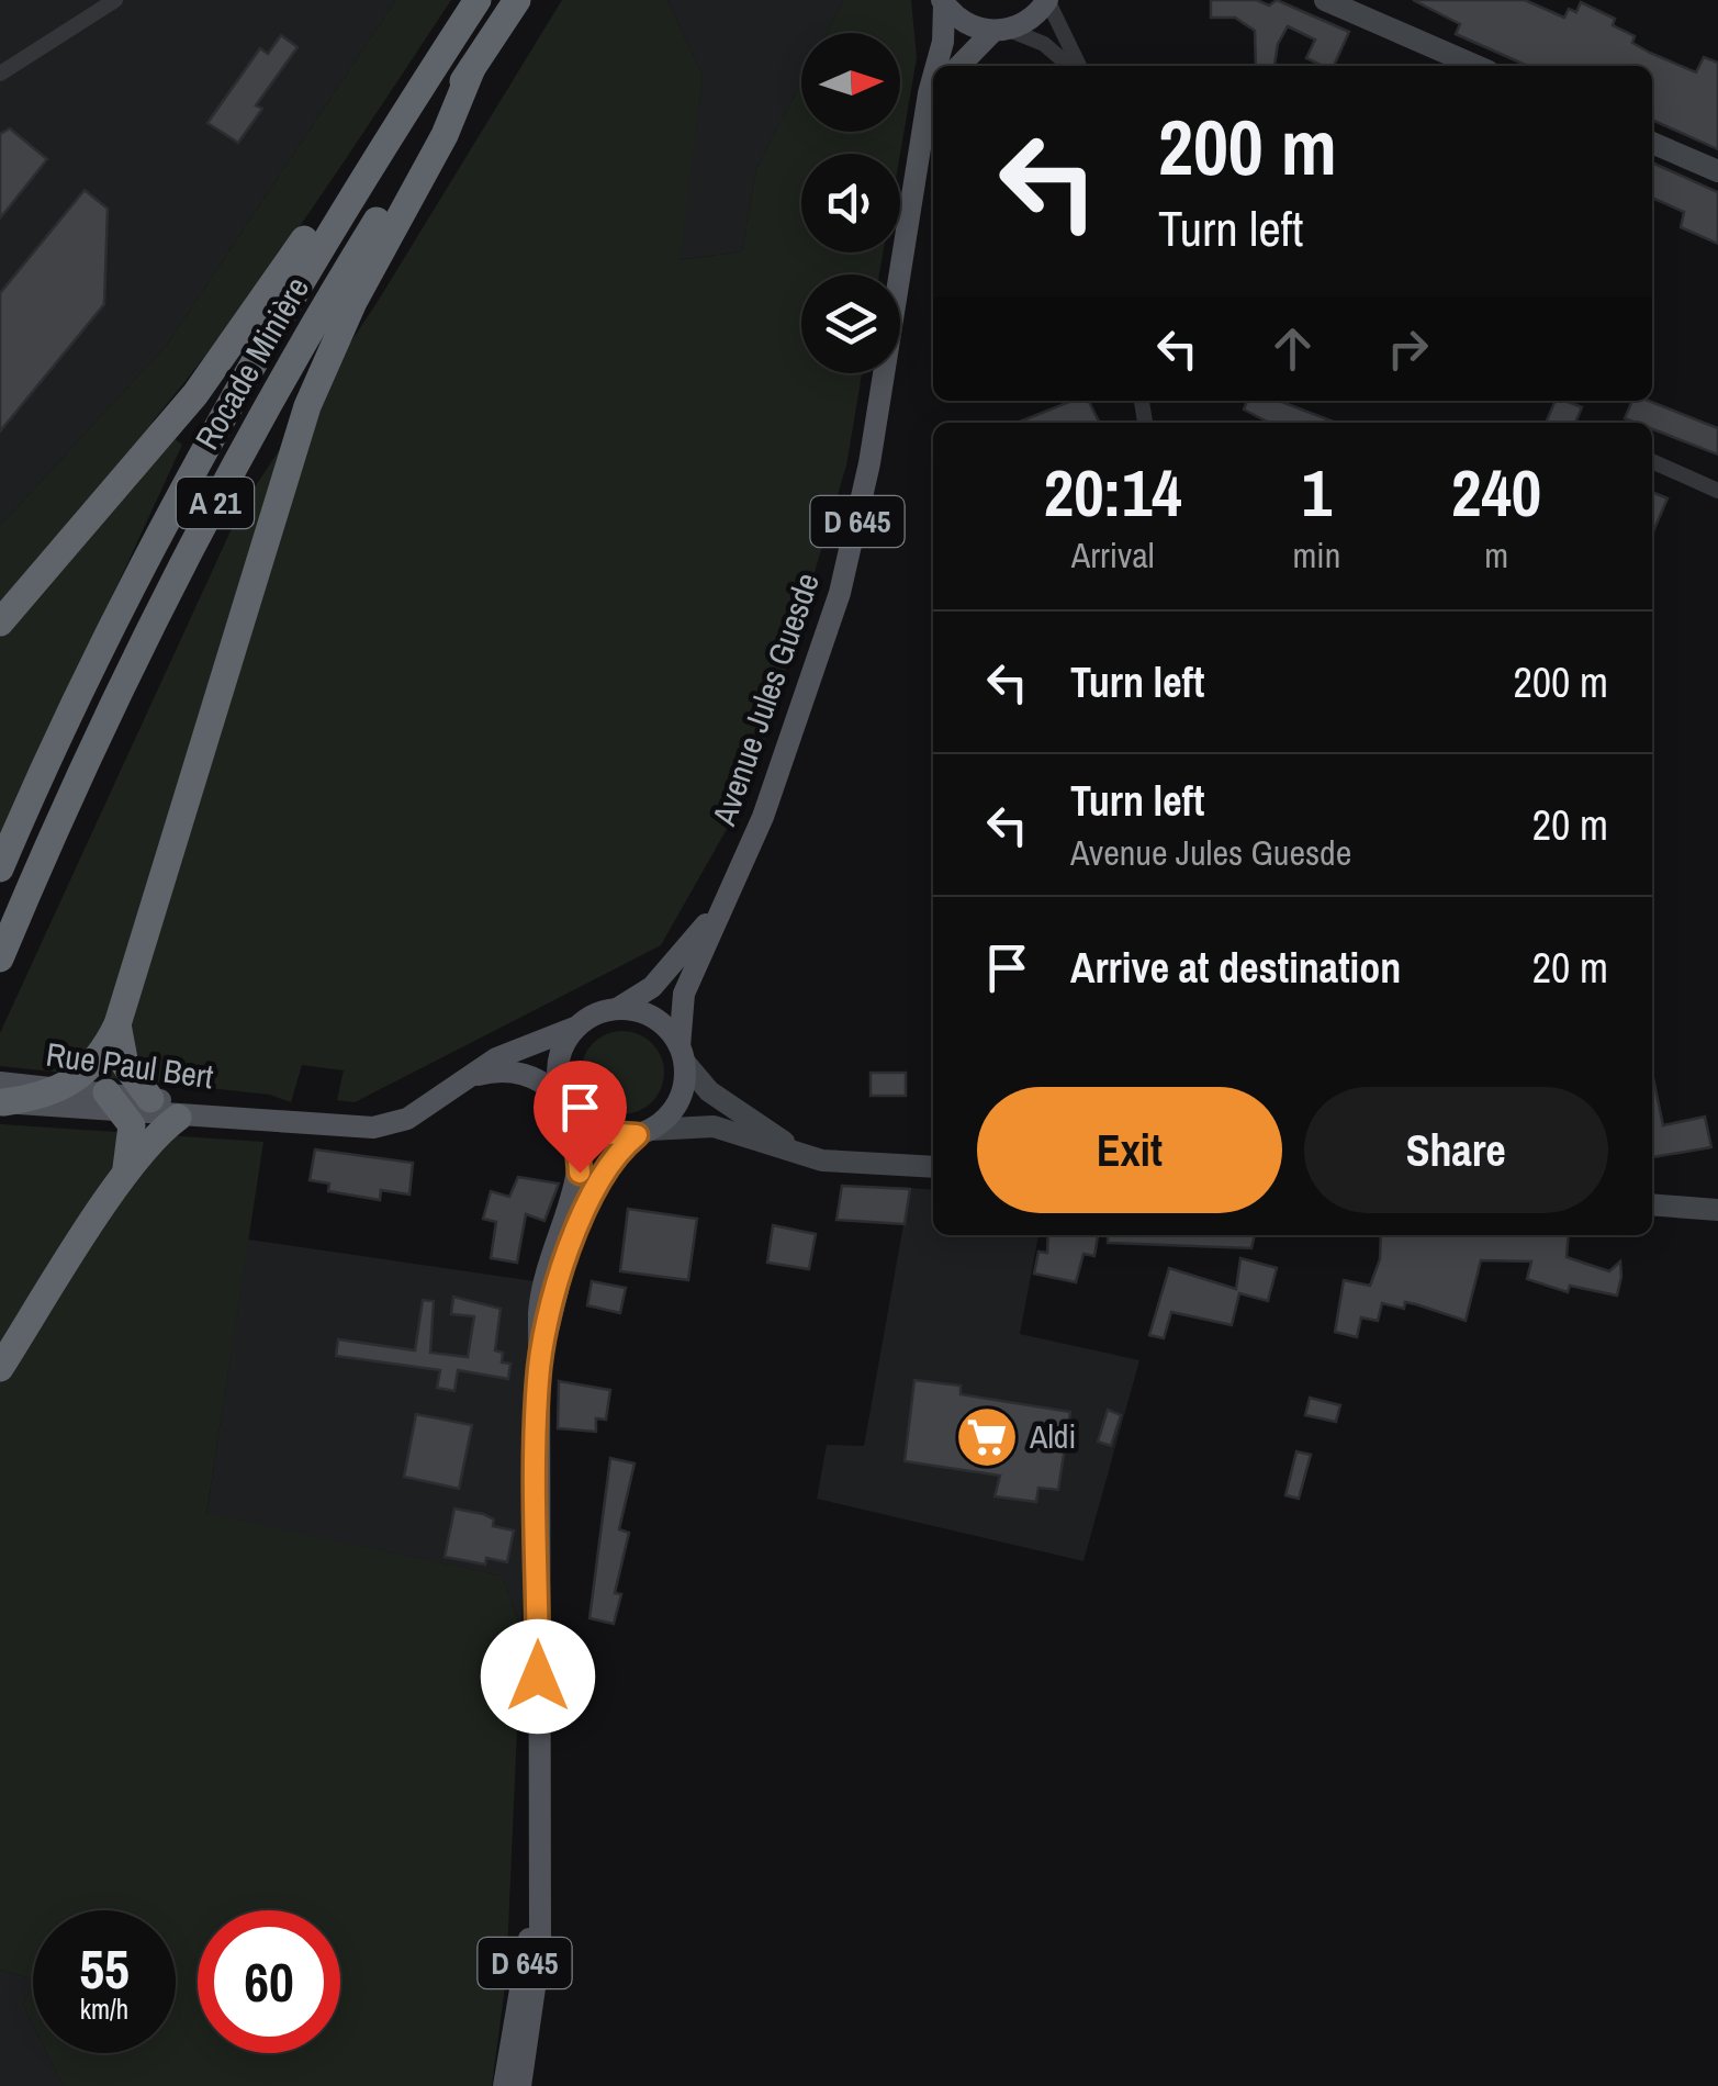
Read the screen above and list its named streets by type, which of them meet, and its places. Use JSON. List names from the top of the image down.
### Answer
{
  "streets": {
    "highway": ["Rocade Minière", "A 21"],
    "main road": ["D 645", "Avenue Jules Guesde", "Rue Paul Bert"]
  },
  "crossings": [
    ["D 645", "Avenue Jules Guesde"],
    ["D 645", "Rue Paul Bert"],
    ["Avenue Jules Guesde", "Rue Paul Bert"]
  ],
  "places": {
    "supermarket": ["Aldi"]
  },
  "north": "right",
  "page": {
    "turn": ["200 m", "Turn left"],
    "eta": [
      "20:14",
      "Arrival",
      "1",
      "min",
      "240",
      "m"
    ],
    "list": [
      {
        "name": "Turn left",
        "value": "200 m"
      },
      {
        "name": "Turn left",
        "note": "Avenue Jules Guesde",
        "value": "20 m"
      },
      {
        "name": "Arrive at destination",
        "value": "20 m"
      }
    ],
    "buttons": ["Exit", "Share"],
    "speed": "55 km/h",
    "limit": "60"
  }
}
